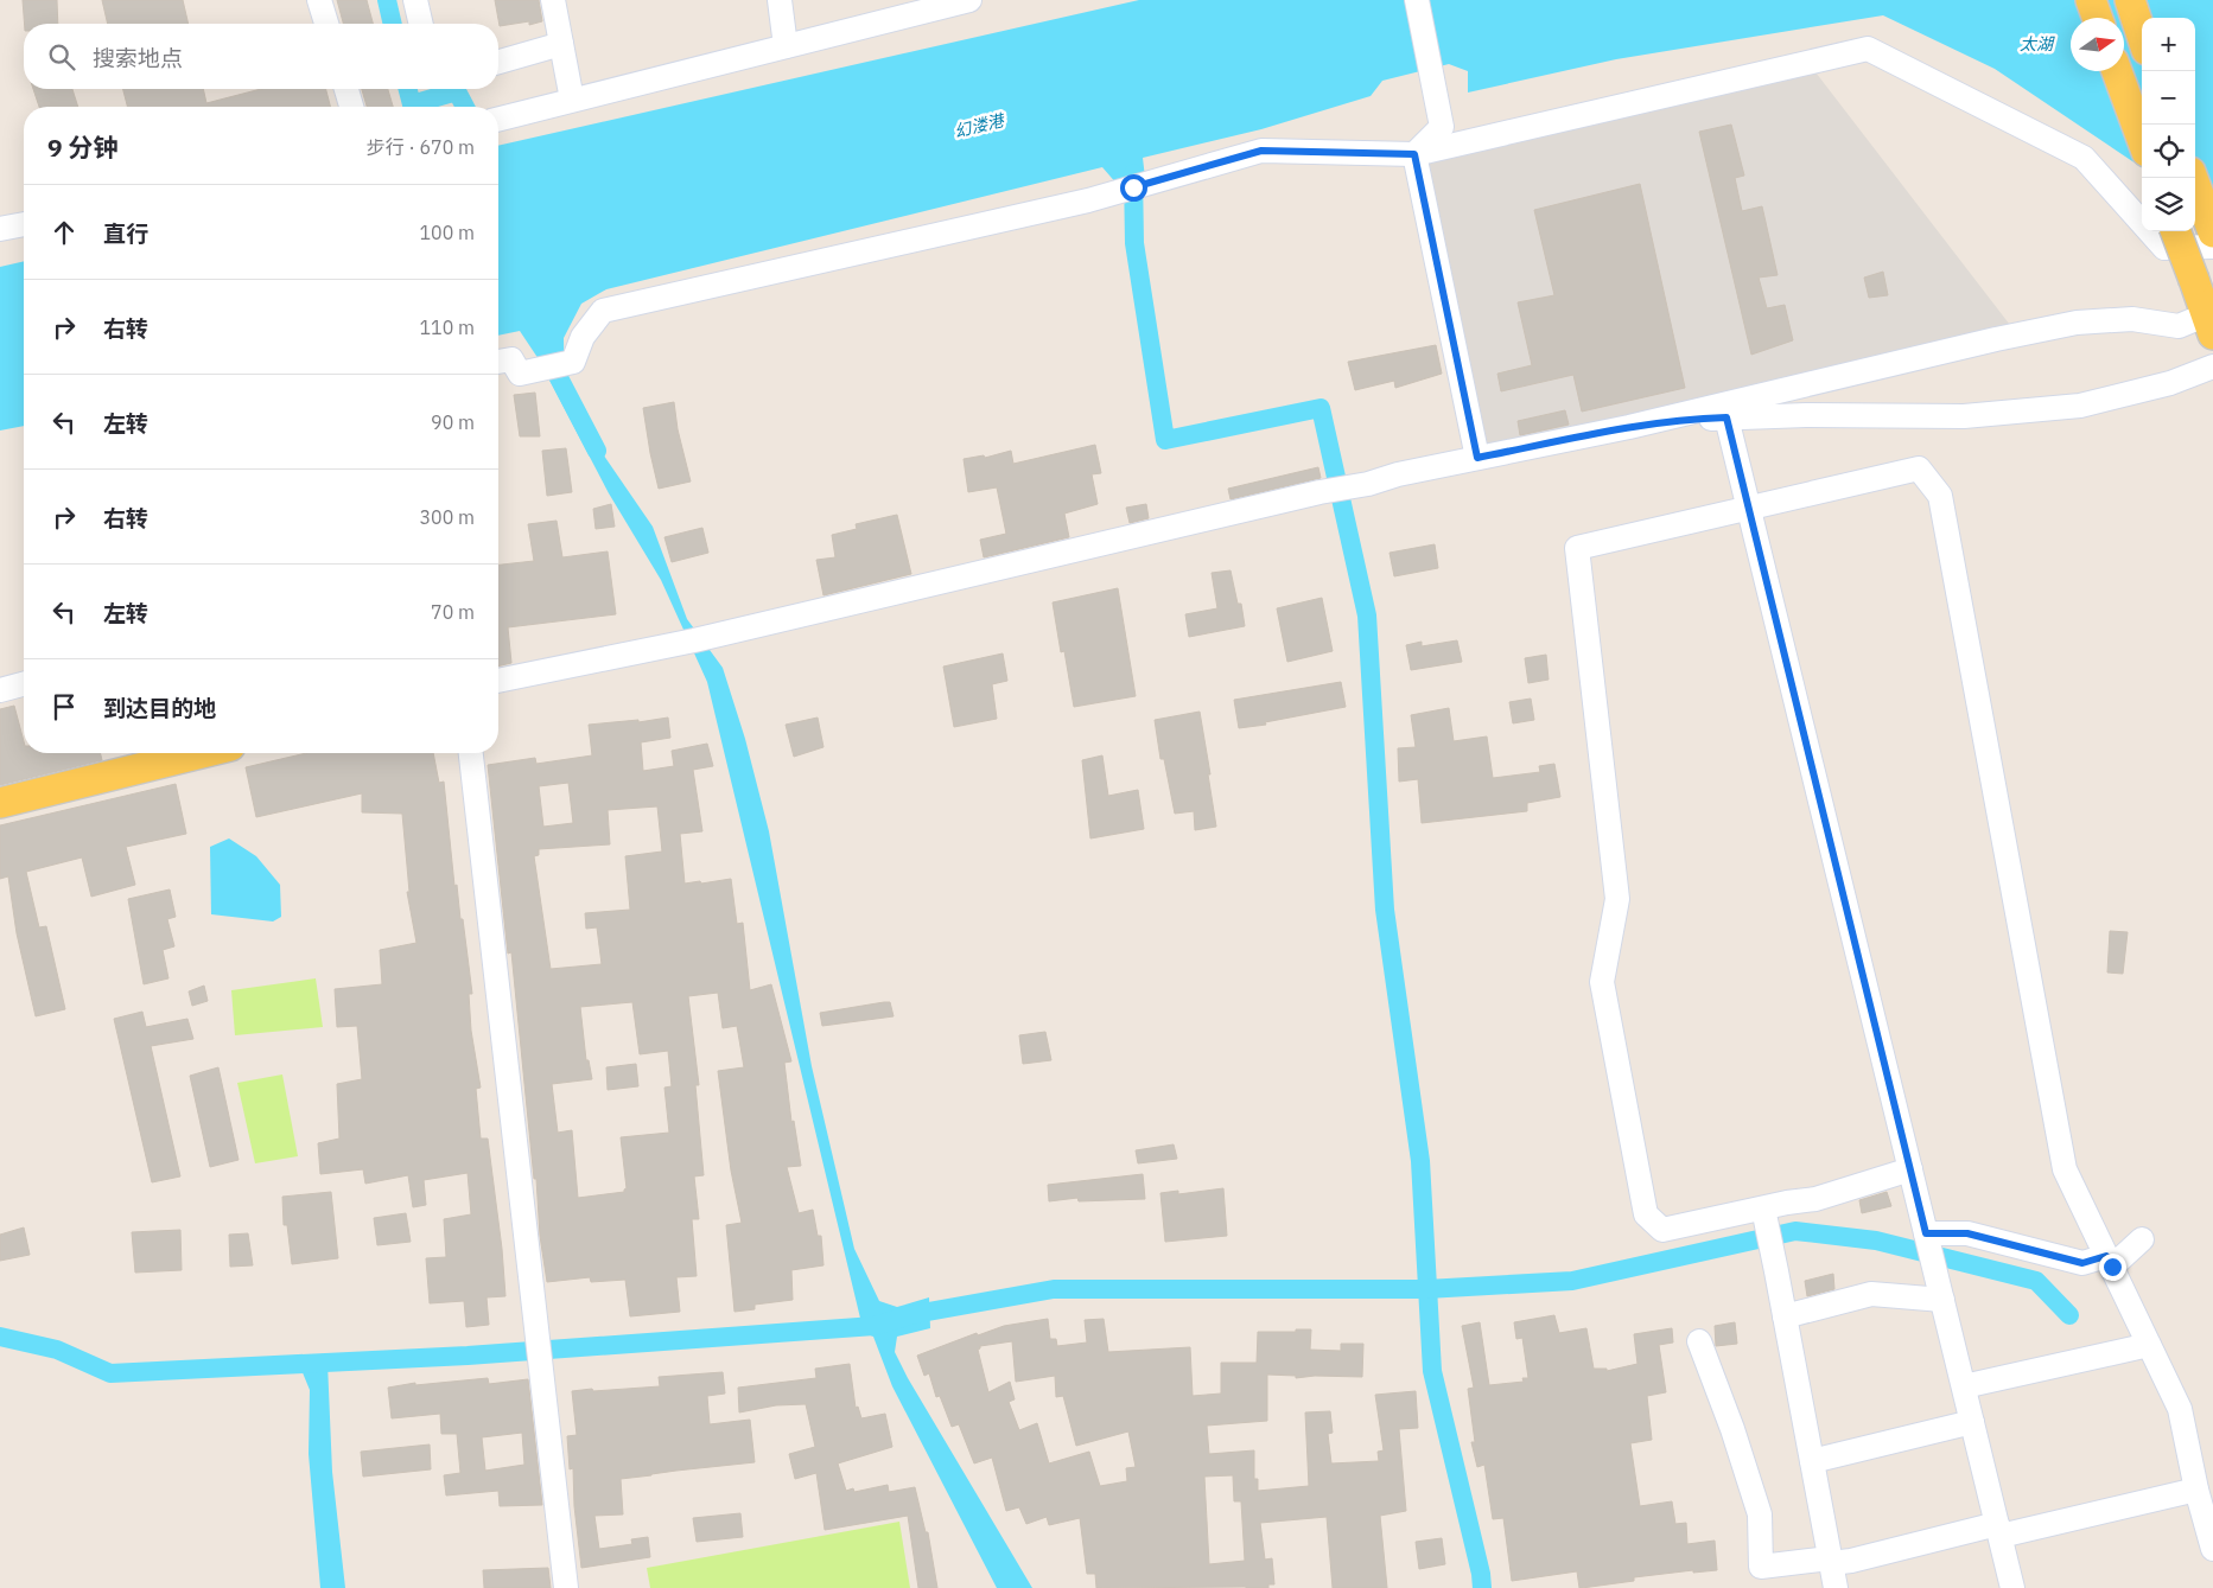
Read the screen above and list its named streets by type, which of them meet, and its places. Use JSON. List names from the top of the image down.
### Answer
{
  "water": ["太湖", "幻溇港"],
  "north": "right",
  "page": {
    "map_buttons": ["+", "−"],
    "search": "搜索地点",
    "heading": ["9 分钟", "步行 · 670 m"],
    "list": [
      ["直行", "100 m"],
      ["右转", "110 m"],
      ["左转", "90 m"],
      ["右转", "300 m"],
      ["左转", "70 m"],
      "到达目的地"
    ]
  }
}
